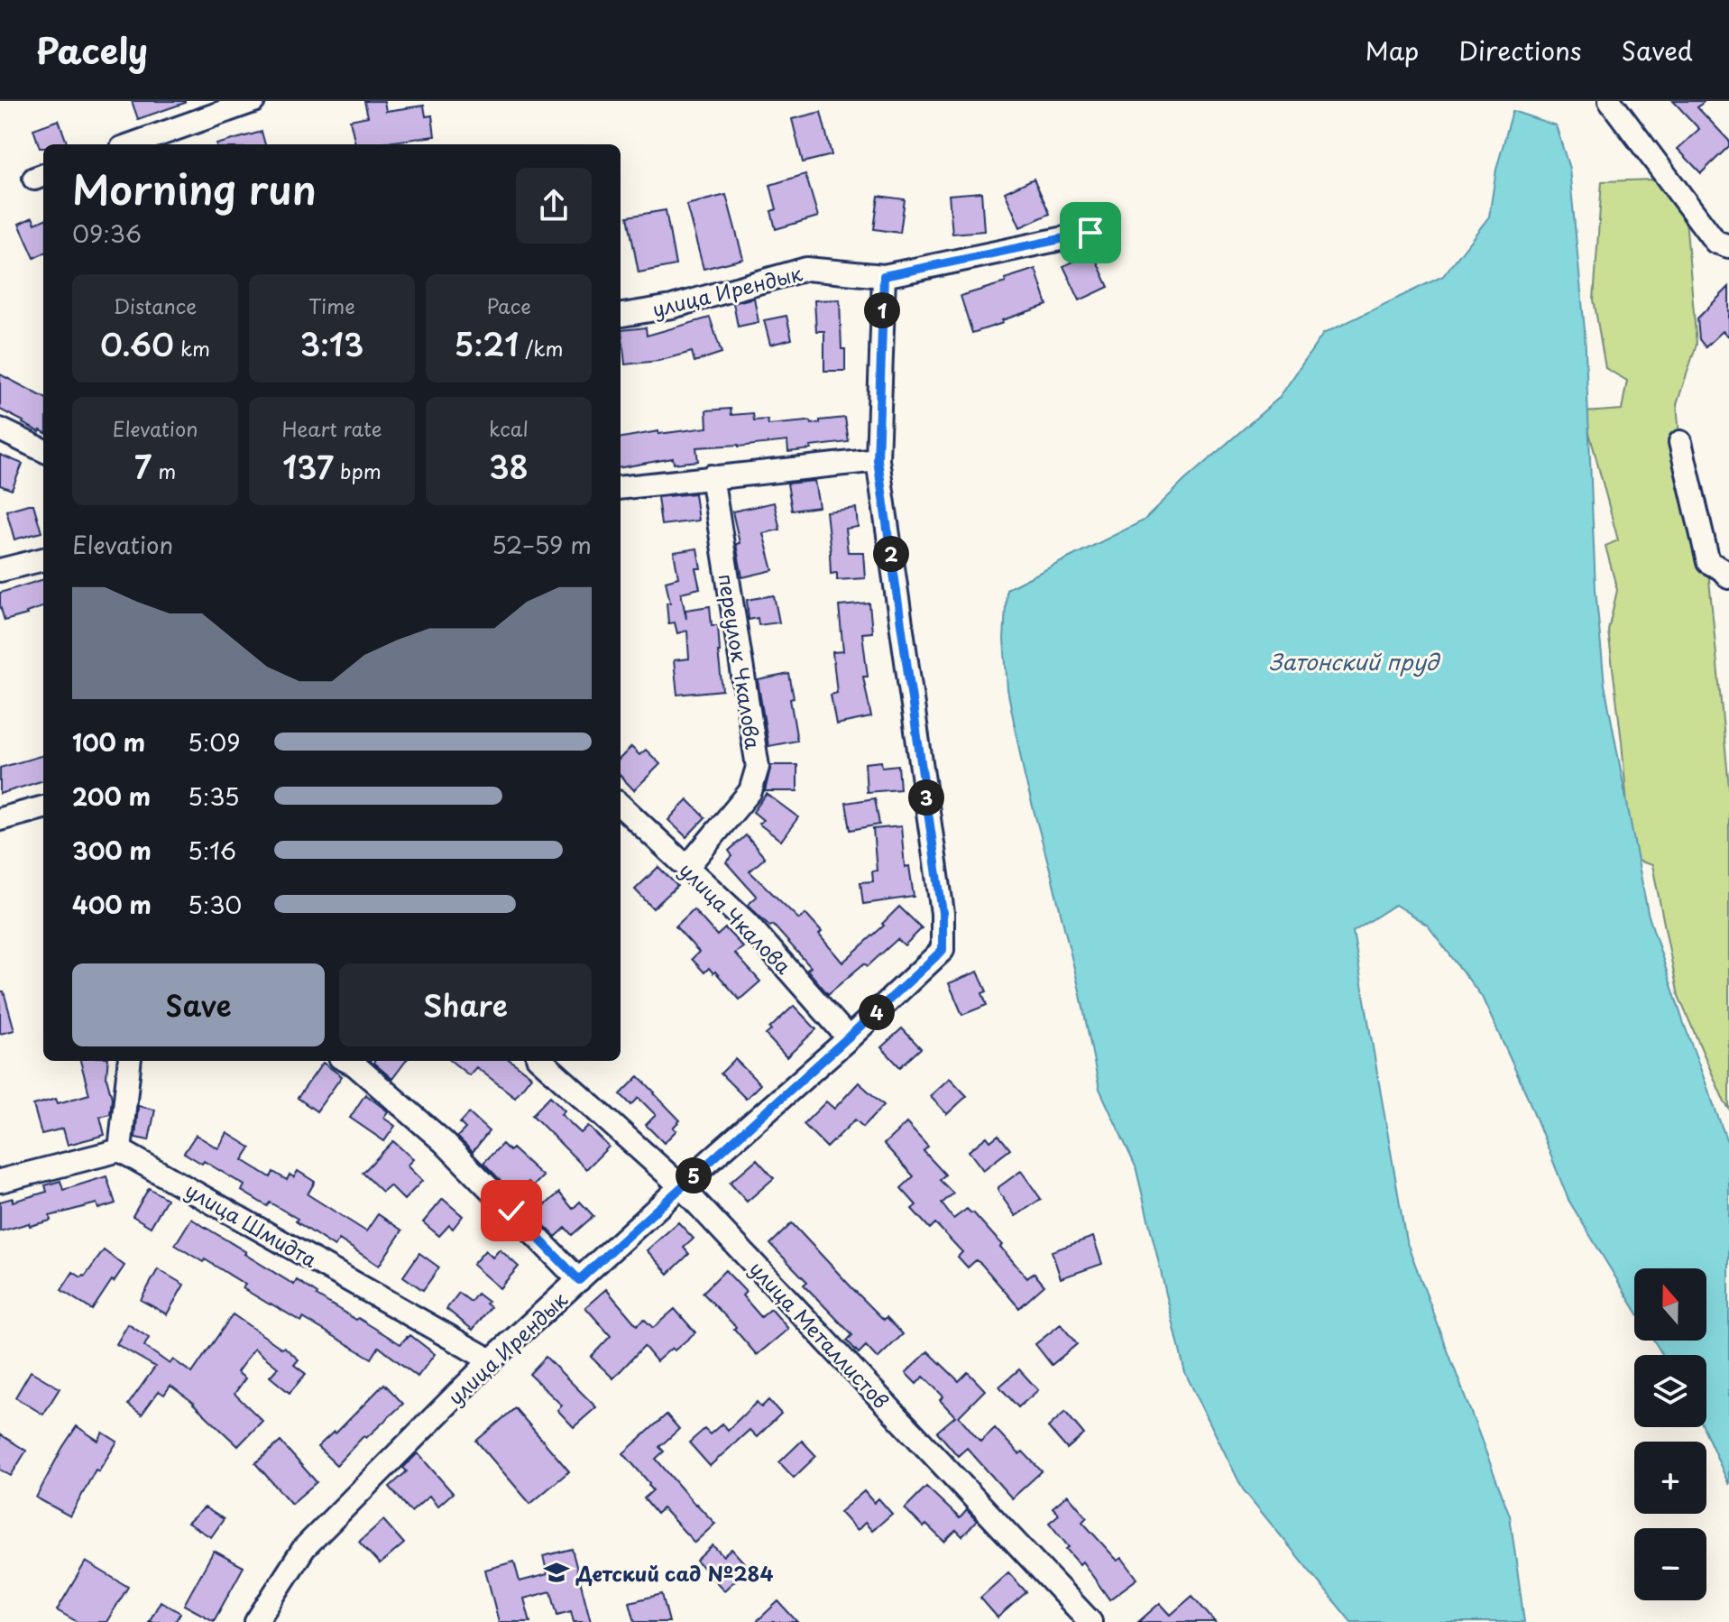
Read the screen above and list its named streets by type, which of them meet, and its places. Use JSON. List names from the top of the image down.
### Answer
{
  "streets": {
    "street": [
      "улица Ирендык",
      "переулок Чкалова",
      "улица Чкалова",
      "улица Шмидта",
      "улица Металлистов"
    ]
  },
  "crossings": [
    ["улица Ирендык", "улица Чкалова"],
    ["улица Ирендык", "улица Шмидта"],
    ["улица Ирендык", "улица Металлистов"],
    ["переулок Чкалова", "улица Чкалова"]
  ],
  "water": ["Затонский пруд"],
  "places": {
    "school or university": ["Детский сад №284"]
  },
  "north": "top",
  "page": {
    "header": "Pacely",
    "nav": ["Map", "Directions", "Saved"],
    "heading": ["Morning run", "09:36"],
    "stats": [
      ["Distance", "0.60 km"],
      ["Time", "3:13"],
      ["Pace", "5:21 /km"],
      ["Elevation", "7 m"],
      ["Heart rate", "137 bpm"],
      ["kcal", "38"]
    ],
    "pins": [
      "1",
      "2",
      "3",
      "4",
      "5"
    ],
    "chart": ["Elevation", "52–59 m"],
    "list": [
      {
        "name": "100 m",
        "note": "5:09"
      },
      {
        "name": "200 m",
        "note": "5:35"
      },
      {
        "name": "300 m",
        "note": "5:16"
      },
      {
        "name": "400 m",
        "note": "5:30"
      }
    ],
    "buttons": ["Save", "Share"],
    "map_buttons": ["+", "−"]
  }
}
